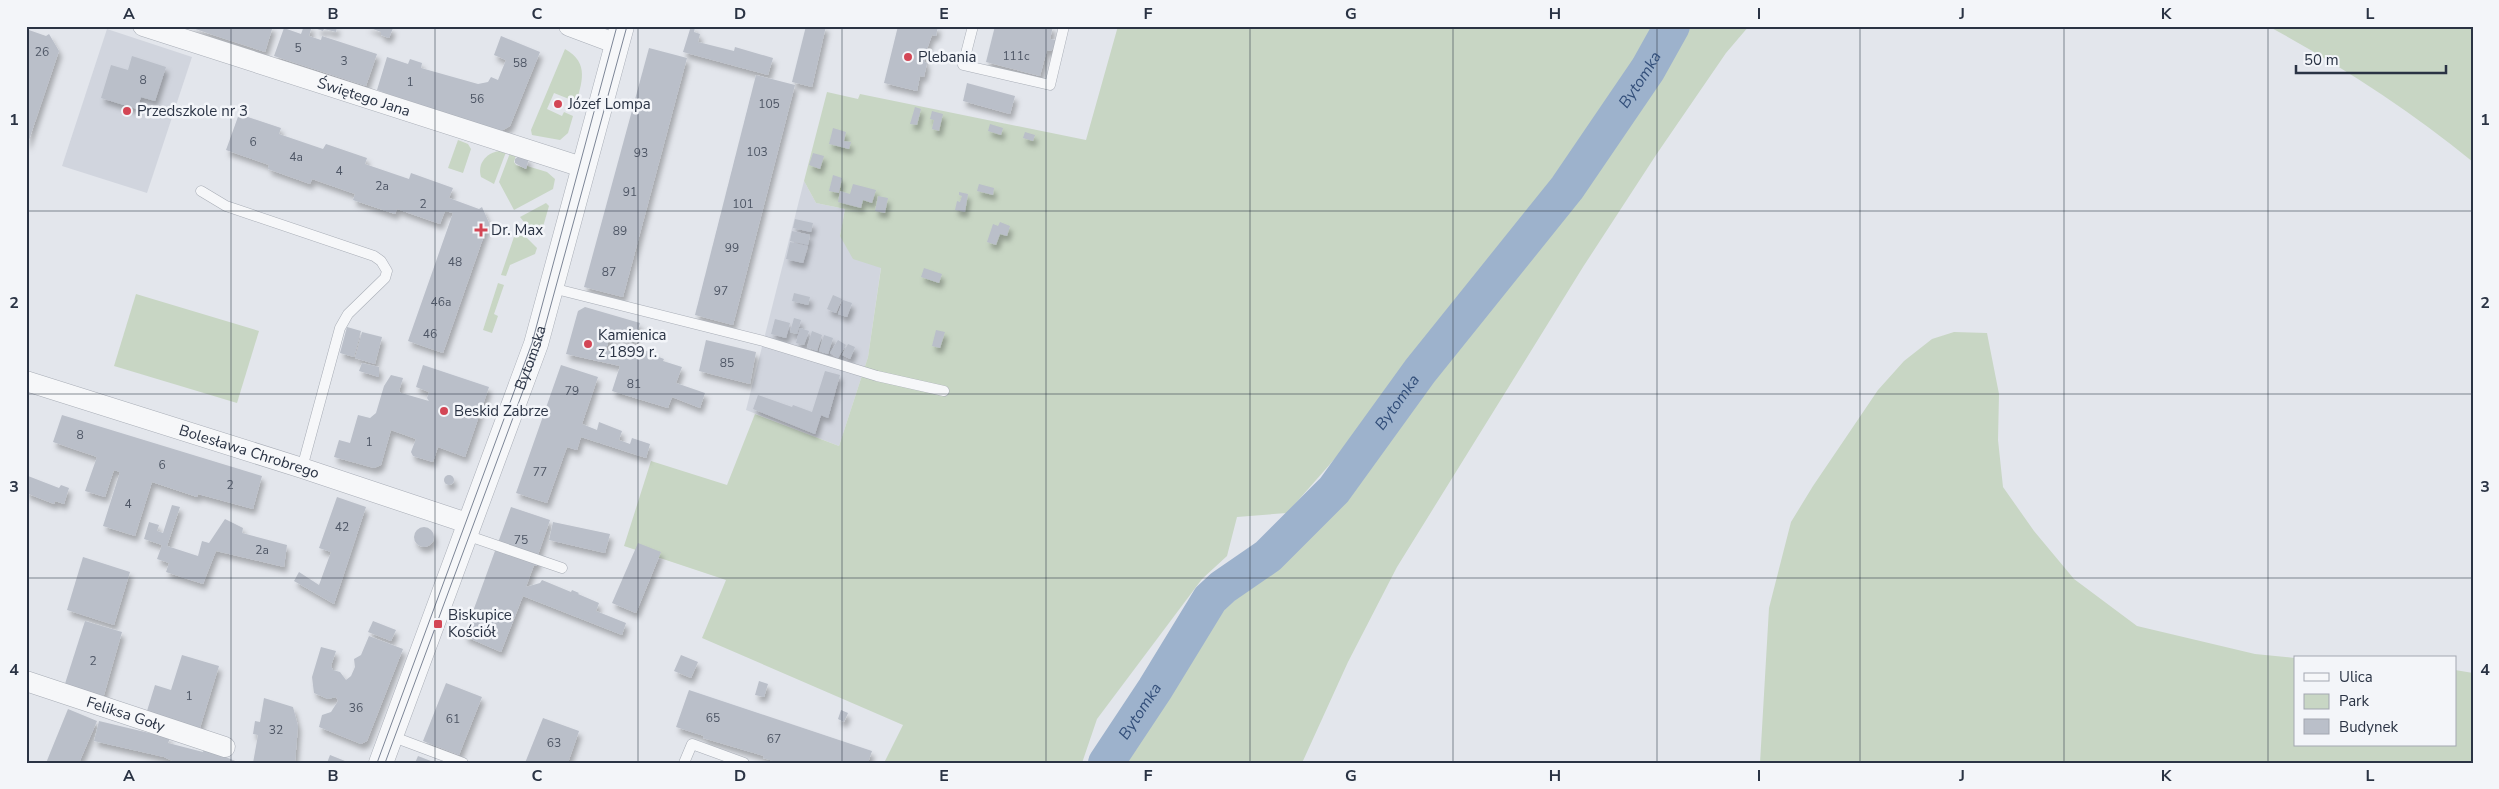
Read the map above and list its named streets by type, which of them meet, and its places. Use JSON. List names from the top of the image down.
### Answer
{
  "streets": {
    "street": [
      "Świętego Jana",
      "Bytomska",
      "Bolesława Chrobrego",
      "Feliksa Goły"
    ]
  },
  "crossings": [
    ["Świętego Jana", "Bytomska"],
    ["Bytomska", "Bolesława Chrobrego"]
  ],
  "water": ["Bytomka"],
  "places": {
    "other": [
      "Plebania",
      "Józef Lompa",
      "Przedszkole nr 3",
      "Kamienica z 1899 r.",
      "Beskid Zabrze"
    ],
    "health": ["Dr. Max"],
    "transit": ["Biskupice Kościół"]
  },
  "house_numbers": [
    "5",
    "26",
    "111c",
    "3",
    "58",
    "8",
    "1",
    "56",
    "105",
    "6",
    "103",
    "93",
    "4a",
    "4",
    "2a",
    "91",
    "2",
    "101",
    "89",
    "99",
    "48",
    "87",
    "97",
    "46a",
    "46",
    "85",
    "81",
    "79",
    "8",
    "1",
    "6",
    "77",
    "2",
    "4",
    "42",
    "75",
    "2a",
    "2",
    "1",
    "36",
    "65",
    "61",
    "32",
    "67",
    "63"
  ],
  "legend": ["Ulica", "Park", "Budynek"],
  "scale_bar": "50 m",
  "grid": {
    "columns": [
      "A",
      "B",
      "C",
      "D",
      "E",
      "F",
      "G",
      "H",
      "I",
      "J",
      "K",
      "L"
    ],
    "rows": [
      "1",
      "2",
      "3",
      "4"
    ]
  }
}
